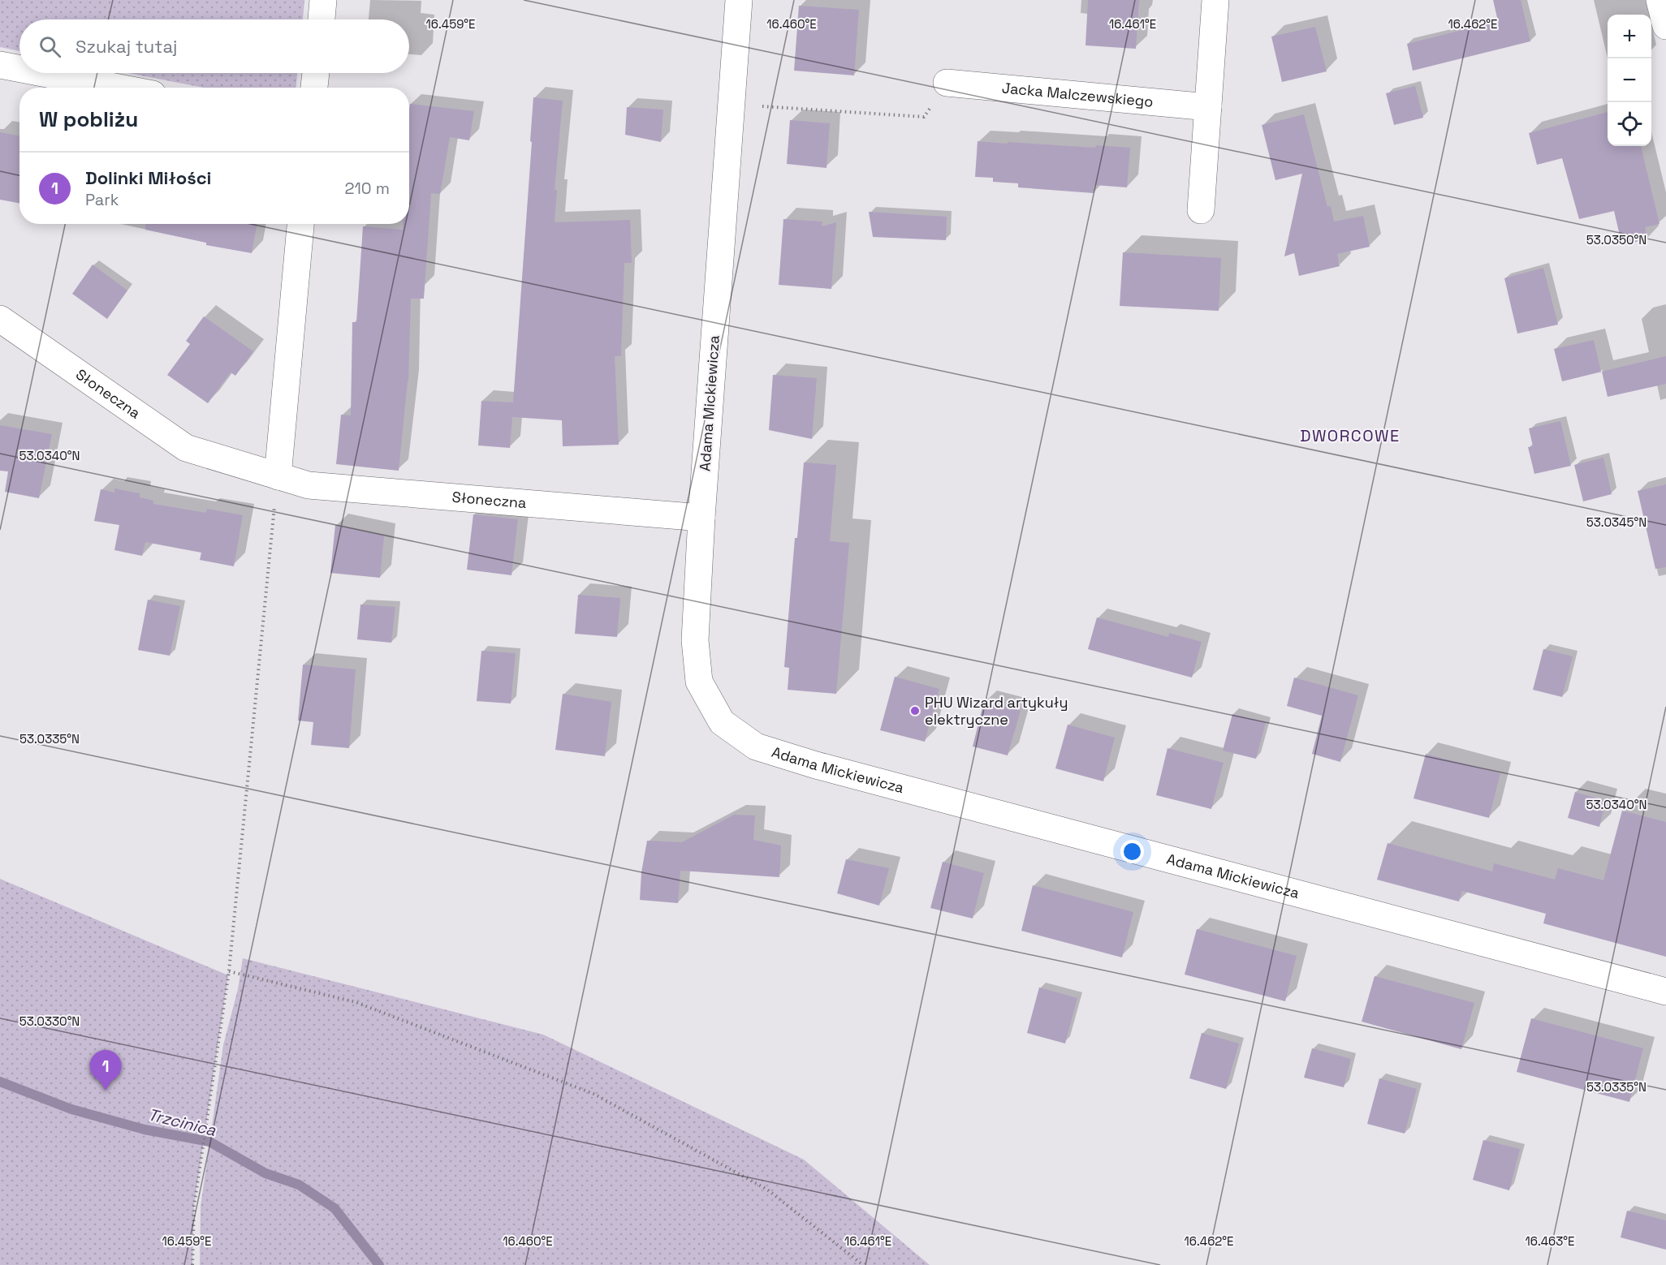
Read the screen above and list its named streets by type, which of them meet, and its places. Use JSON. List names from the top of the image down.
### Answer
{
  "streets": {
    "street": ["Jacka Malczewskiego", "Słoneczna", "Adama Mickiewicza"]
  },
  "crossings": [
    ["Słoneczna", "Adama Mickiewicza"]
  ],
  "districts": ["DWORCOWE"],
  "water": ["Trzcinica"],
  "places": ["PHU Wizard artykuły elektryczne"],
  "page": {
    "map_buttons": ["+", "−"],
    "search": "Szukaj tutaj",
    "heading": "W pobliżu",
    "list": [
      {
        "mark": "1",
        "name": "Dolinki Miłości",
        "note": "Park",
        "value": "210 m"
      }
    ],
    "pins": "1"
  },
  "coordinates": [
    "16.459°E",
    "16.460°E",
    "16.461°E",
    "16.462°E",
    "53.0350°N",
    "53.0340°N",
    "53.0345°N",
    "53.0335°N",
    "53.0330°N",
    "16.463°E"
  ]
}
